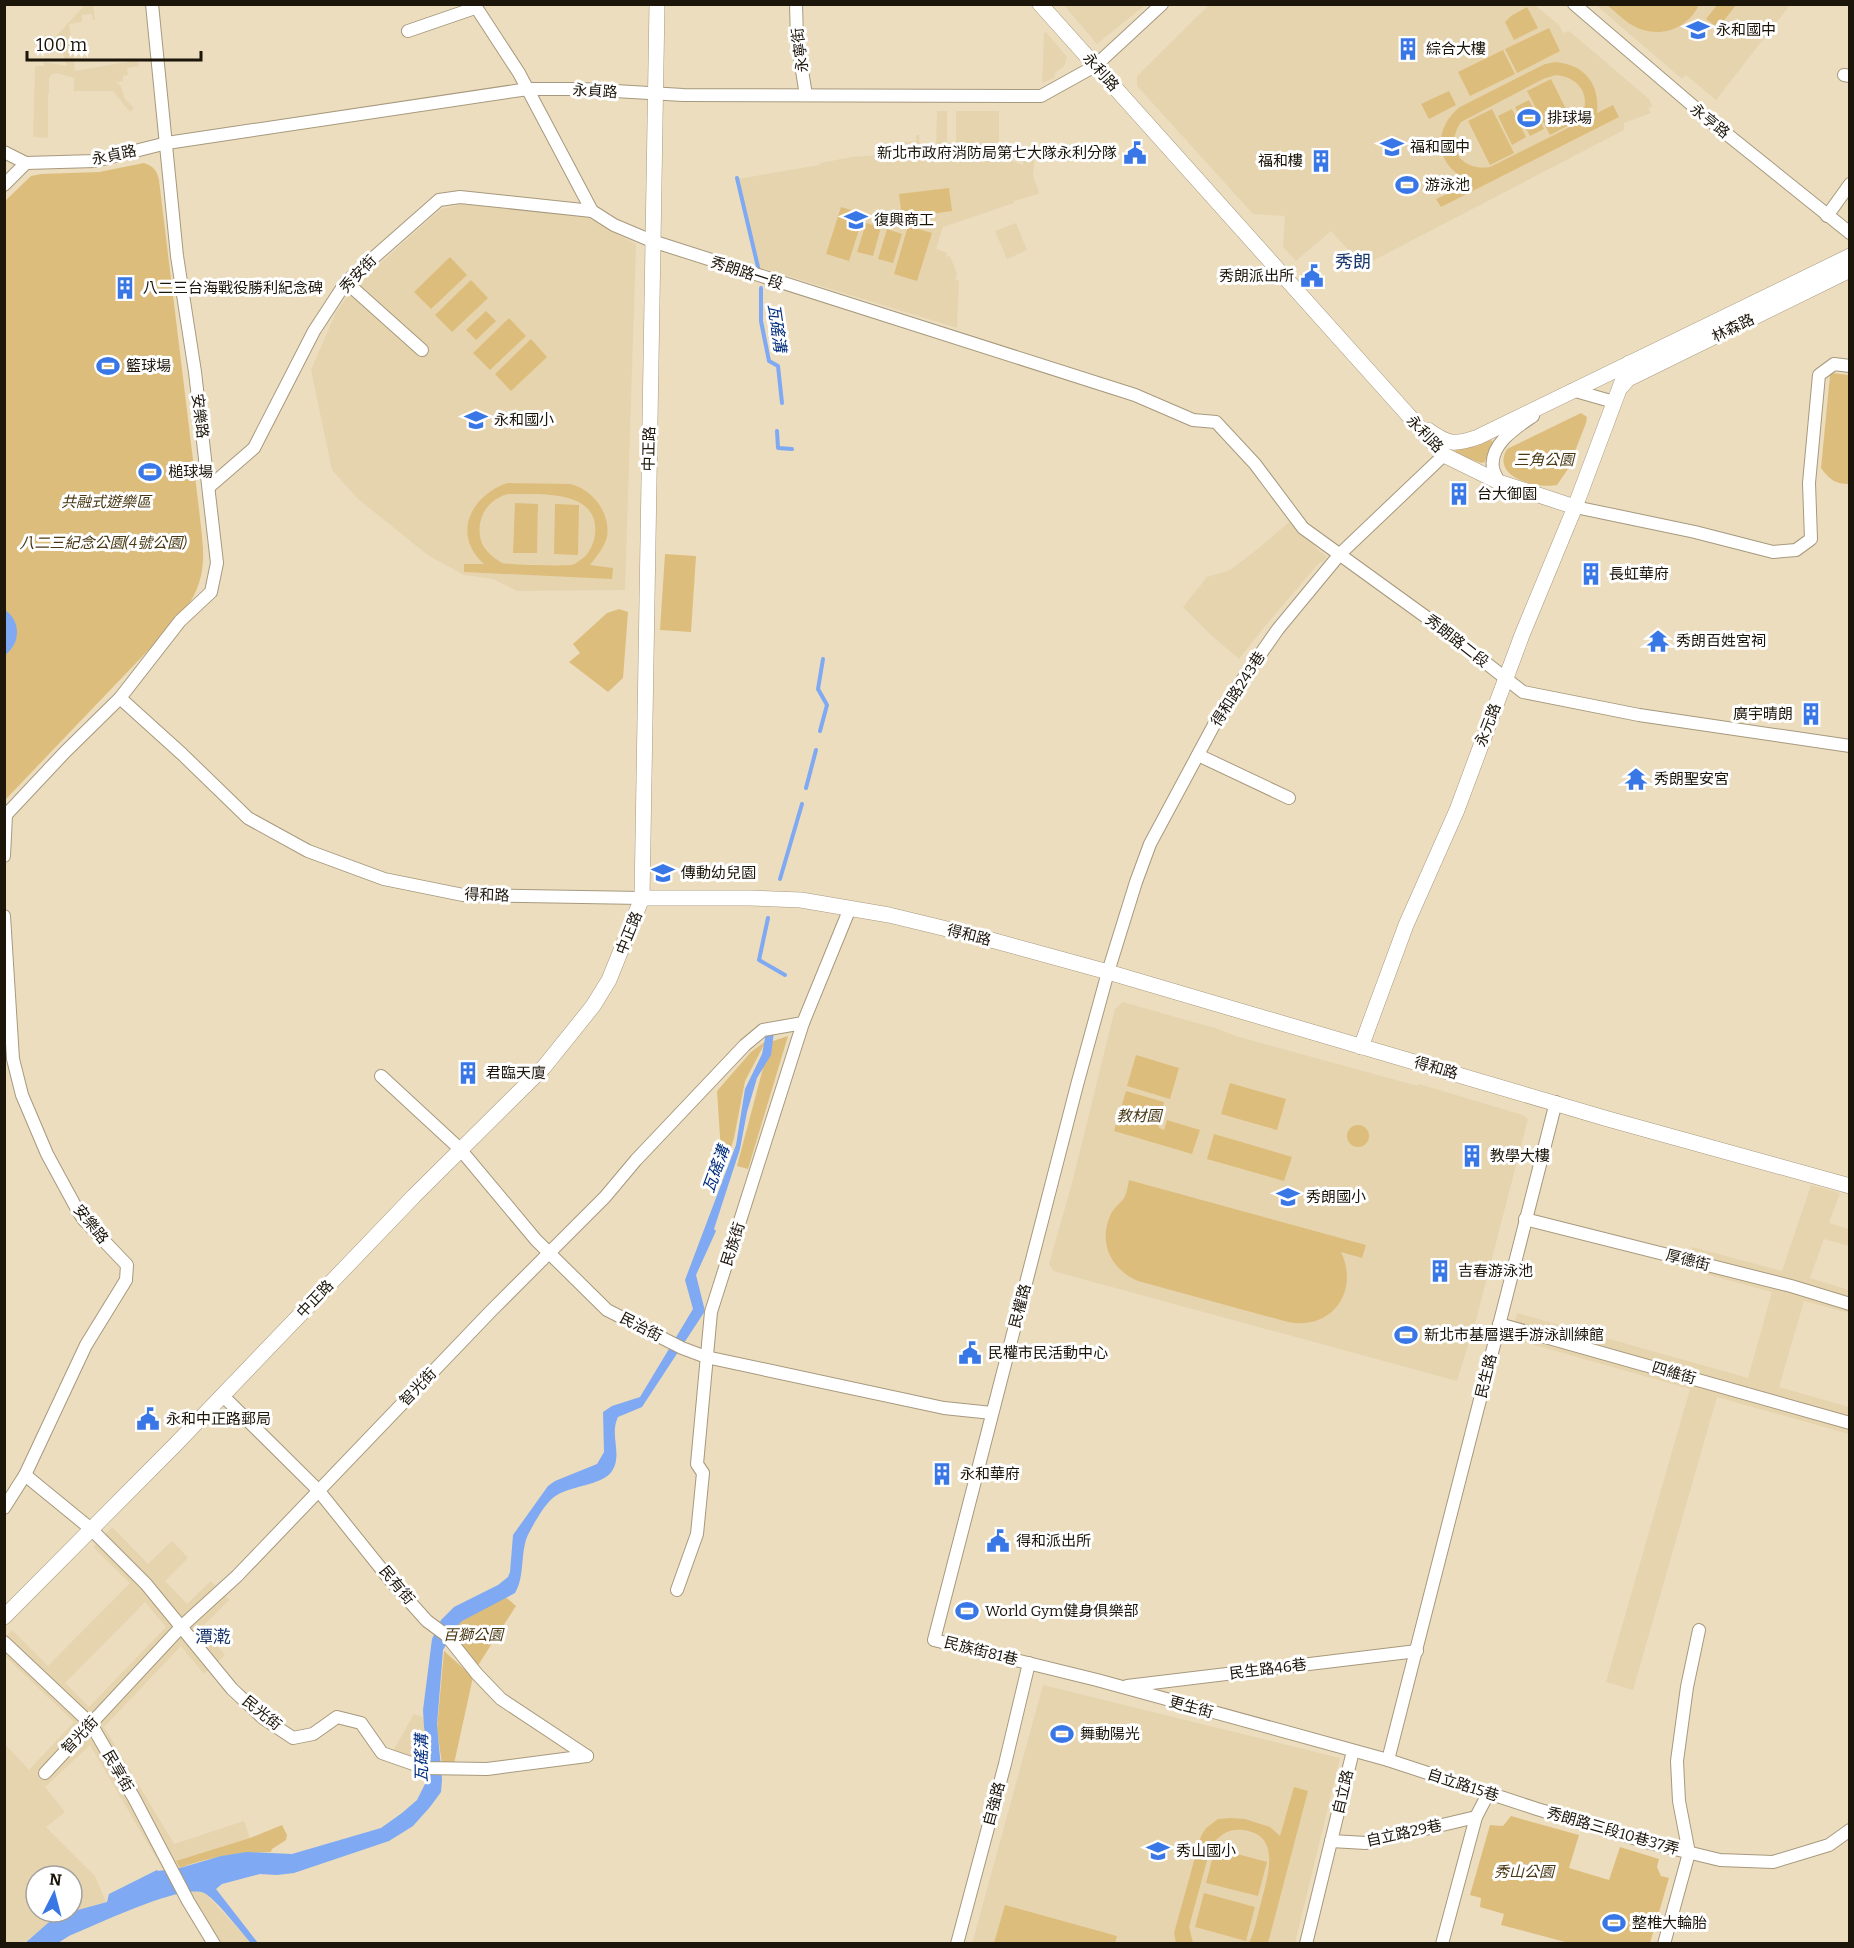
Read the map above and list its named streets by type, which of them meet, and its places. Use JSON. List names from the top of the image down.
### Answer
{
  "streets": {
    "street": [
      "永寧街",
      "永利路",
      "永貞路",
      "永亨路",
      "秀朗路一段",
      "秀安街",
      "林森路",
      "安樂路",
      "中正路",
      "秀朗路二段",
      "得和路243巷",
      "永元路",
      "得和路",
      "民族街",
      "厚德街",
      "民權路",
      "民治街",
      "四維街",
      "民生路",
      "智光街",
      "民有街",
      "民族街81巷",
      "民生路46巷",
      "更生街",
      "民光街",
      "民享街",
      "自立路15巷",
      "自立路",
      "自強路",
      "秀朗路三段10巷37弄",
      "自立路29巷"
    ]
  },
  "crossings": [
    ["永寧街", "永貞路"],
    ["永利路", "永貞路"],
    ["永利路", "林森路"],
    ["永利路", "得和路243巷"],
    ["永利路", "永元路"],
    ["永貞路", "安樂路"],
    ["永貞路", "中正路"],
    ["秀朗路一段", "秀安街"],
    ["秀朗路一段", "中正路"],
    ["秀朗路一段", "秀朗路二段"],
    ["秀安街", "安樂路"],
    ["林森路", "永元路"],
    ["安樂路", "得和路"],
    ["安樂路", "民光街"],
    ["中正路", "得和路"],
    ["中正路", "民治街"],
    ["中正路", "民有街"],
    ["中正路", "民光街"],
    ["秀朗路二段", "得和路243巷"],
    ["秀朗路二段", "永元路"],
    ["得和路243巷", "得和路"],
    ["得和路243巷", "民權路"],
    ["永元路", "得和路"],
    ["得和路", "民族街"],
    ["得和路", "民權路"],
    ["得和路", "民生路"],
    ["民族街", "民治街"],
    ["民族街", "智光街"],
    ["厚德街", "民生路"],
    ["民權路", "民治街"],
    ["民權路", "民族街81巷"],
    ["民治街", "智光街"],
    ["四維街", "民生路"],
    ["民生路", "民生路46巷"],
    ["智光街", "民有街"],
    ["智光街", "民光街"],
    ["智光街", "民享街"],
    ["民有街", "民光街"],
    ["民族街81巷", "更生街"],
    ["民族街81巷", "自強路"],
    ["民生路46巷", "更生街"],
    ["更生街", "自立路"],
    ["更生街", "自強路"],
    ["自立路15巷", "自立路"],
    ["自立路15巷", "秀朗路三段10巷37弄"],
    ["自立路", "自立路29巷"]
  ],
  "districts": ["秀朗", "潭漧"],
  "water": ["瓦磘溝"],
  "parks": [
    "三角公園",
    "共融式遊樂區",
    "八二三紀念公園(4號公園)",
    "教材園",
    "百獅公園",
    "秀山公園"
  ],
  "places": {
    "school or university": [
      "永和國中",
      "福和國中",
      "復興商工",
      "永和國小",
      "傳動幼兒園",
      "秀朗國小",
      "秀山國小"
    ],
    "building": [
      "綜合大樓",
      "福和樓",
      "八二三台海戰役勝利紀念碑",
      "台大御園",
      "長虹華府",
      "廣宇晴朗",
      "君臨天廈",
      "教學大樓",
      "吉春游泳池",
      "永和華府"
    ],
    "sports": [
      "排球場",
      "游泳池",
      "籃球場",
      "槌球場",
      "新北市基層選手游泳訓練館",
      "World Gym健身俱樂部",
      "舞動陽光",
      "整椎大輪胎"
    ],
    "public building": [
      "新北市政府消防局第七大隊永利分隊",
      "秀朗派出所",
      "民權市民活動中心",
      "永和中正路郵局",
      "得和派出所"
    ],
    "temple": ["秀朗百姓宮祠", "秀朗聖安宮"]
  },
  "scale_bar": "100 m",
  "north": "top"
}
